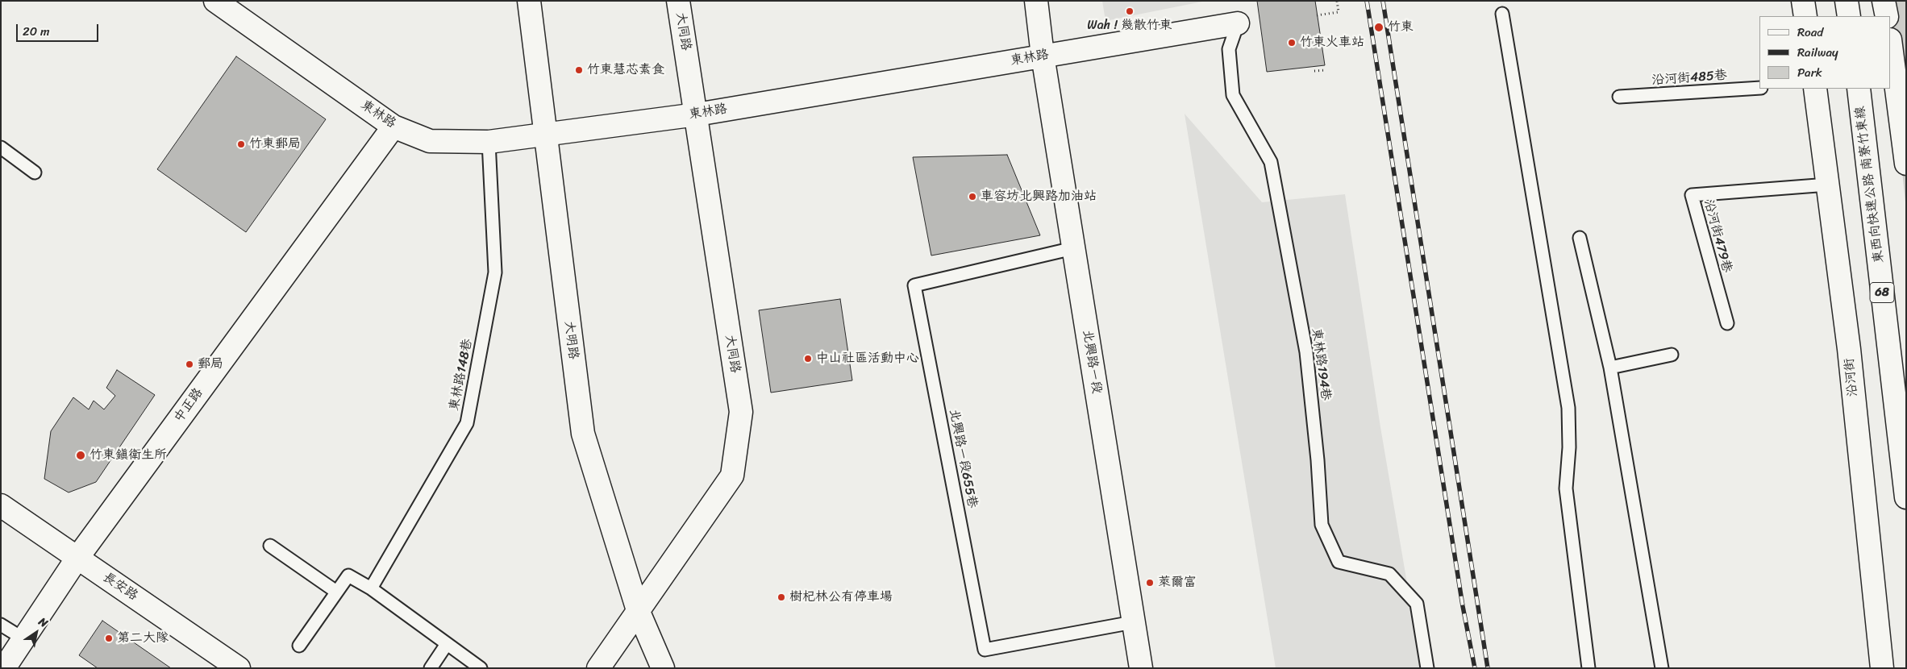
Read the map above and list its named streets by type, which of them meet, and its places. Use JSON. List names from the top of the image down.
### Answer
{
  "streets": {
    "main road": [
      "大同路",
      "東林路",
      "東西向快速公路 南寮竹東線",
      "68",
      "大明路",
      "北興路ㄧ段",
      "沿河街",
      "中正路",
      "長安路"
    ],
    "lane": [
      "沿河街485巷",
      "沿河街479巷",
      "東林路194巷",
      "東林路148巷",
      "北興路ㄧ段655巷"
    ]
  },
  "crossings": [
    ["大同路", "東林路"],
    ["大同路", "大明路"],
    ["東林路", "大明路"],
    ["東林路", "北興路ㄧ段"],
    ["東林路", "東林路194巷"],
    ["東林路", "東林路148巷"],
    ["東林路", "中正路"],
    ["沿河街479巷", "沿河街"],
    ["北興路ㄧ段", "北興路ㄧ段655巷"],
    ["中正路", "長安路"]
  ],
  "places": [
    "Wah ! 幾散竹東",
    "竹東",
    "竹東火車站",
    "竹東慧芯素食",
    "竹東郵局",
    "車容坊北興路加油站",
    "中山社區活動中心",
    "郵局",
    "竹東鎮衛生所",
    "萊爾富",
    "樹杞林公有停車場",
    "第二大隊"
  ],
  "legend": ["Road", "Railway", "Park"],
  "scale_bar": "20 m",
  "north": "top right"
}
